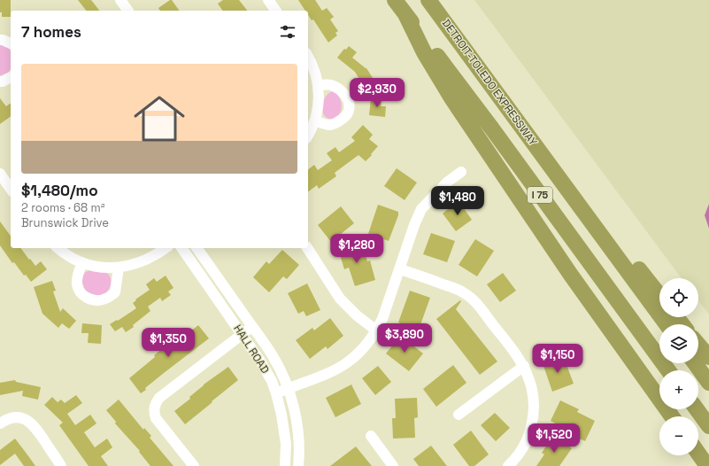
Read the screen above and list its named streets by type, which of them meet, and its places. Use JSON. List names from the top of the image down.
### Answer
{
  "streets": {
    "highway": ["DETROIT-TOLEDO EXPRESSWAY", "I 75"],
    "street": ["HALL ROAD"]
  },
  "crossings": [
    ["DETROIT-TOLEDO EXPRESSWAY", "I 75"]
  ],
  "page": {
    "heading": "7 homes",
    "list": [
      {
        "name": "$1,480/mo",
        "note": "2 rooms · 68 m² · Brunswick Drive"
      }
    ],
    "price": [
      "$2,930",
      "$1,480",
      "$1,280",
      "$3,890",
      "$1,350",
      "$1,150",
      "$1,520"
    ],
    "map_buttons": ["+", "−"]
  }
}
